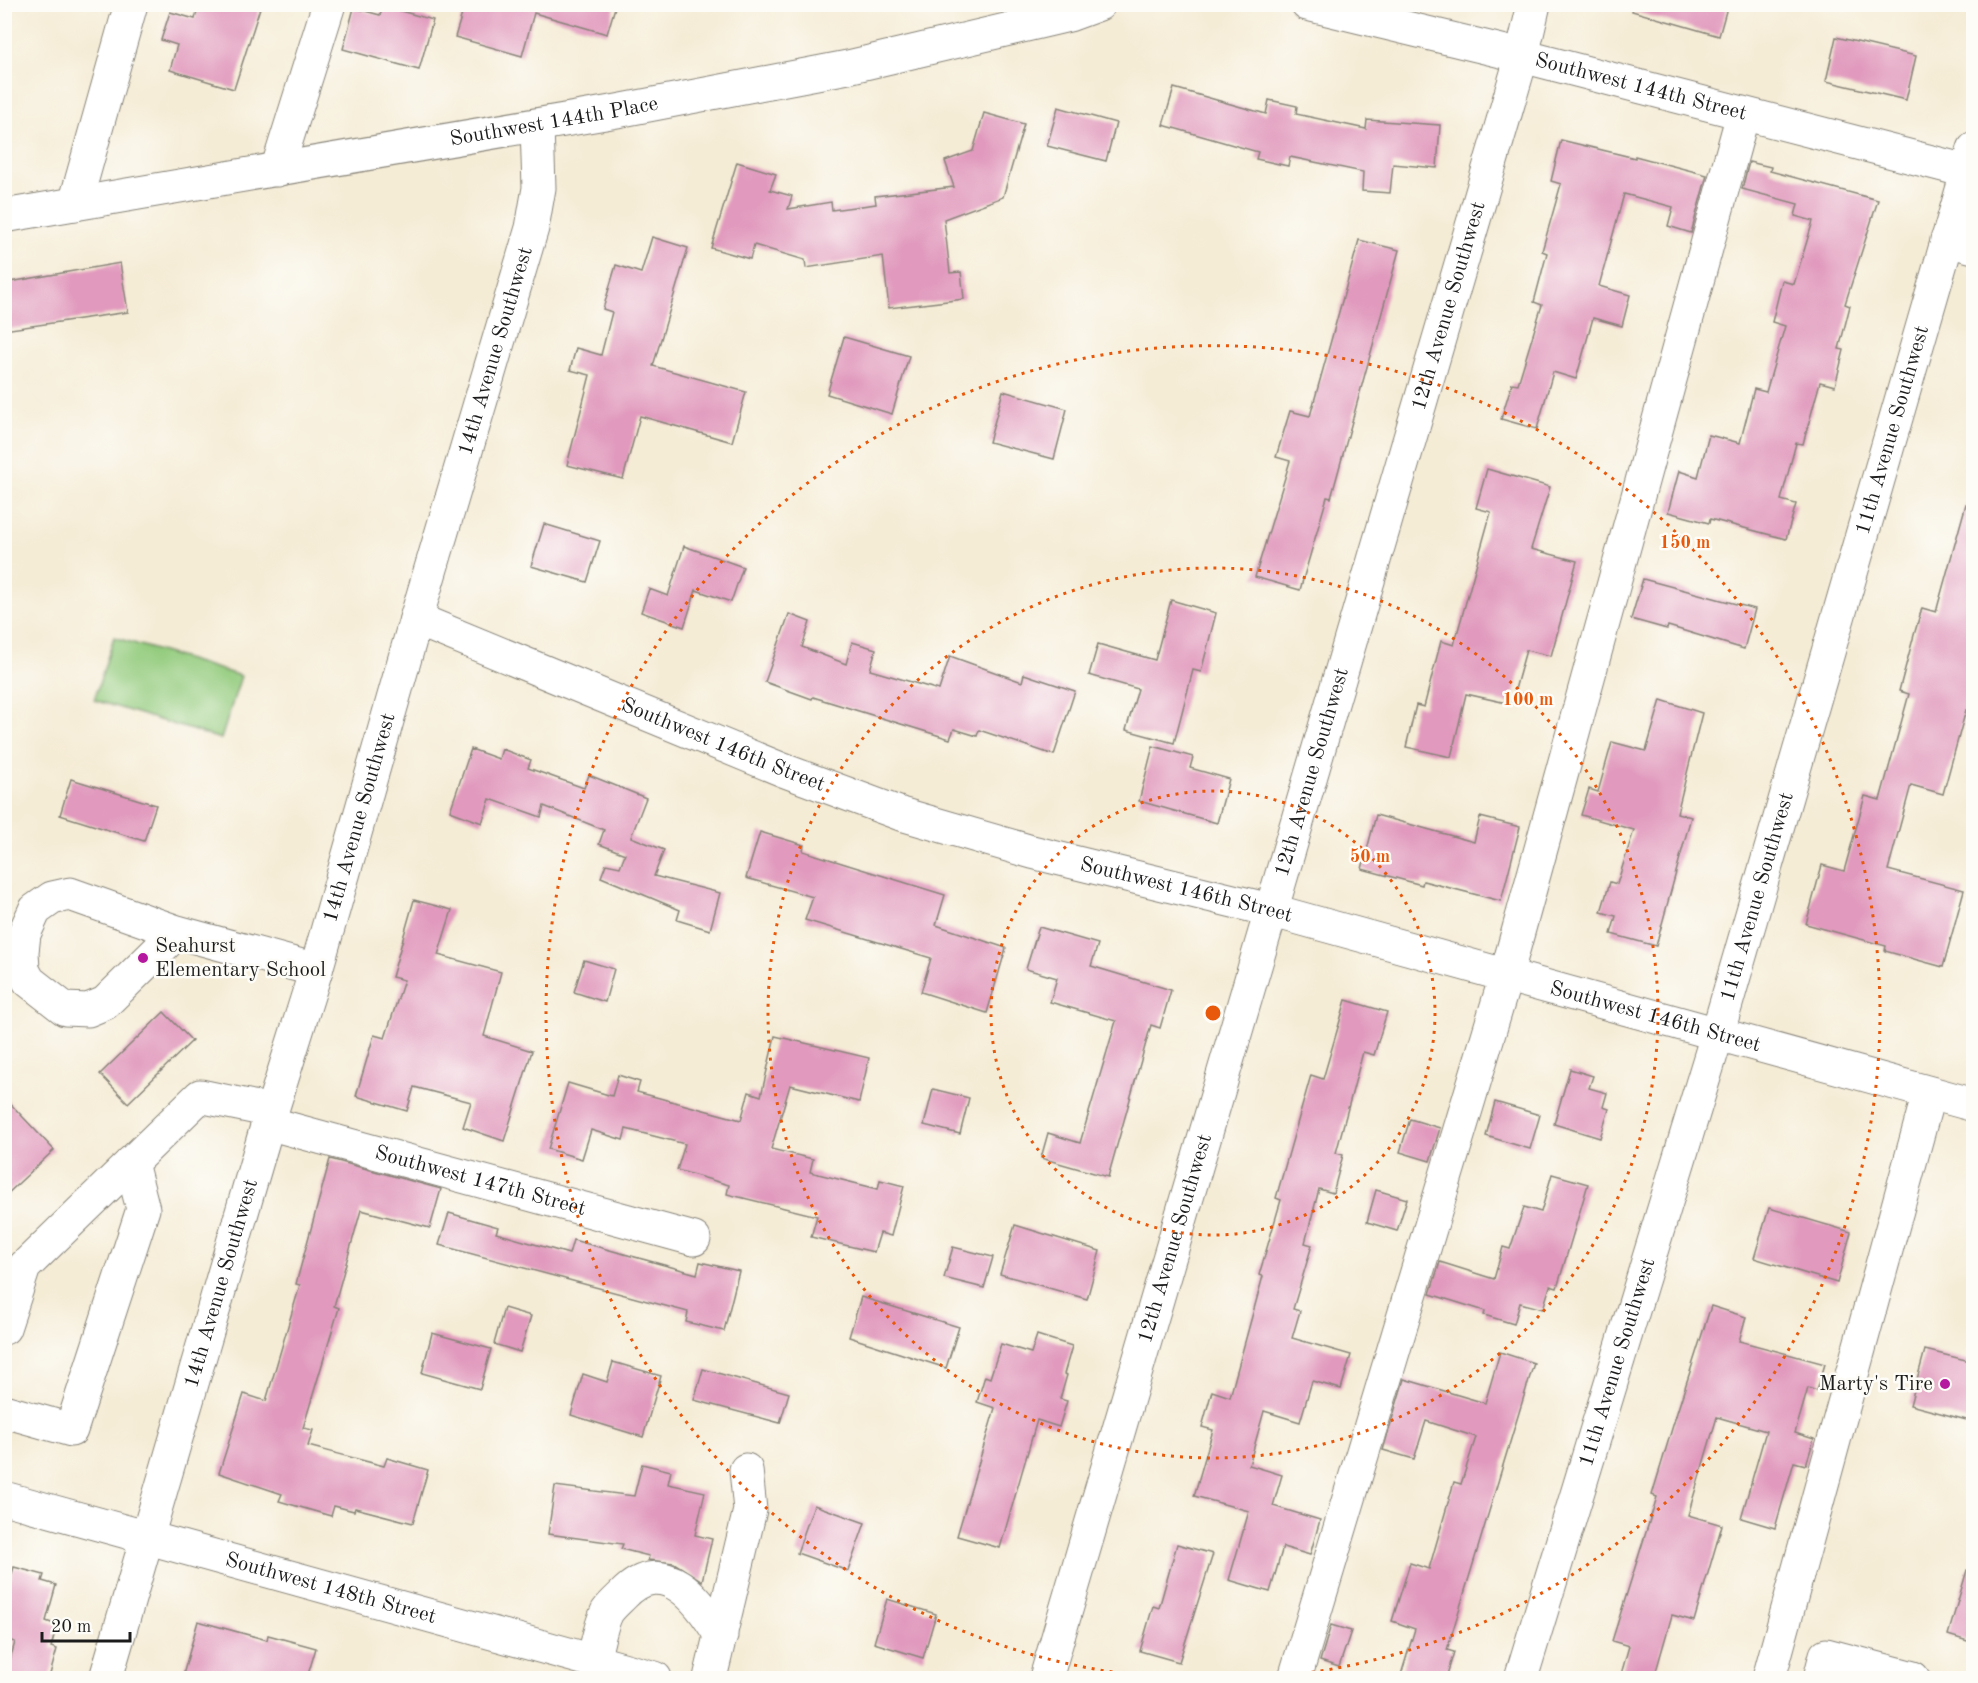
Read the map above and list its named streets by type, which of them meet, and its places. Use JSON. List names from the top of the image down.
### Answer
{
  "streets": {
    "street": [
      "Southwest 144th Street",
      "Southwest 144th Place",
      "12th Avenue Southwest",
      "14th Avenue Southwest",
      "11th Avenue Southwest",
      "Southwest 146th Street",
      "Southwest 147th Street",
      "Southwest 148th Street"
    ]
  },
  "crossings": [
    ["Southwest 144th Street", "12th Avenue Southwest"],
    ["Southwest 144th Street", "11th Avenue Southwest"],
    ["Southwest 144th Place", "14th Avenue Southwest"],
    ["12th Avenue Southwest", "Southwest 146th Street"],
    ["14th Avenue Southwest", "Southwest 146th Street"],
    ["14th Avenue Southwest", "Southwest 147th Street"],
    ["14th Avenue Southwest", "Southwest 148th Street"],
    ["11th Avenue Southwest", "Southwest 146th Street"]
  ],
  "places": ["Seahurst Elementary School", "Marty's Tire"],
  "scale_bar": "20 m",
  "rings": ["150 m", "100 m", "50 m"]
}
